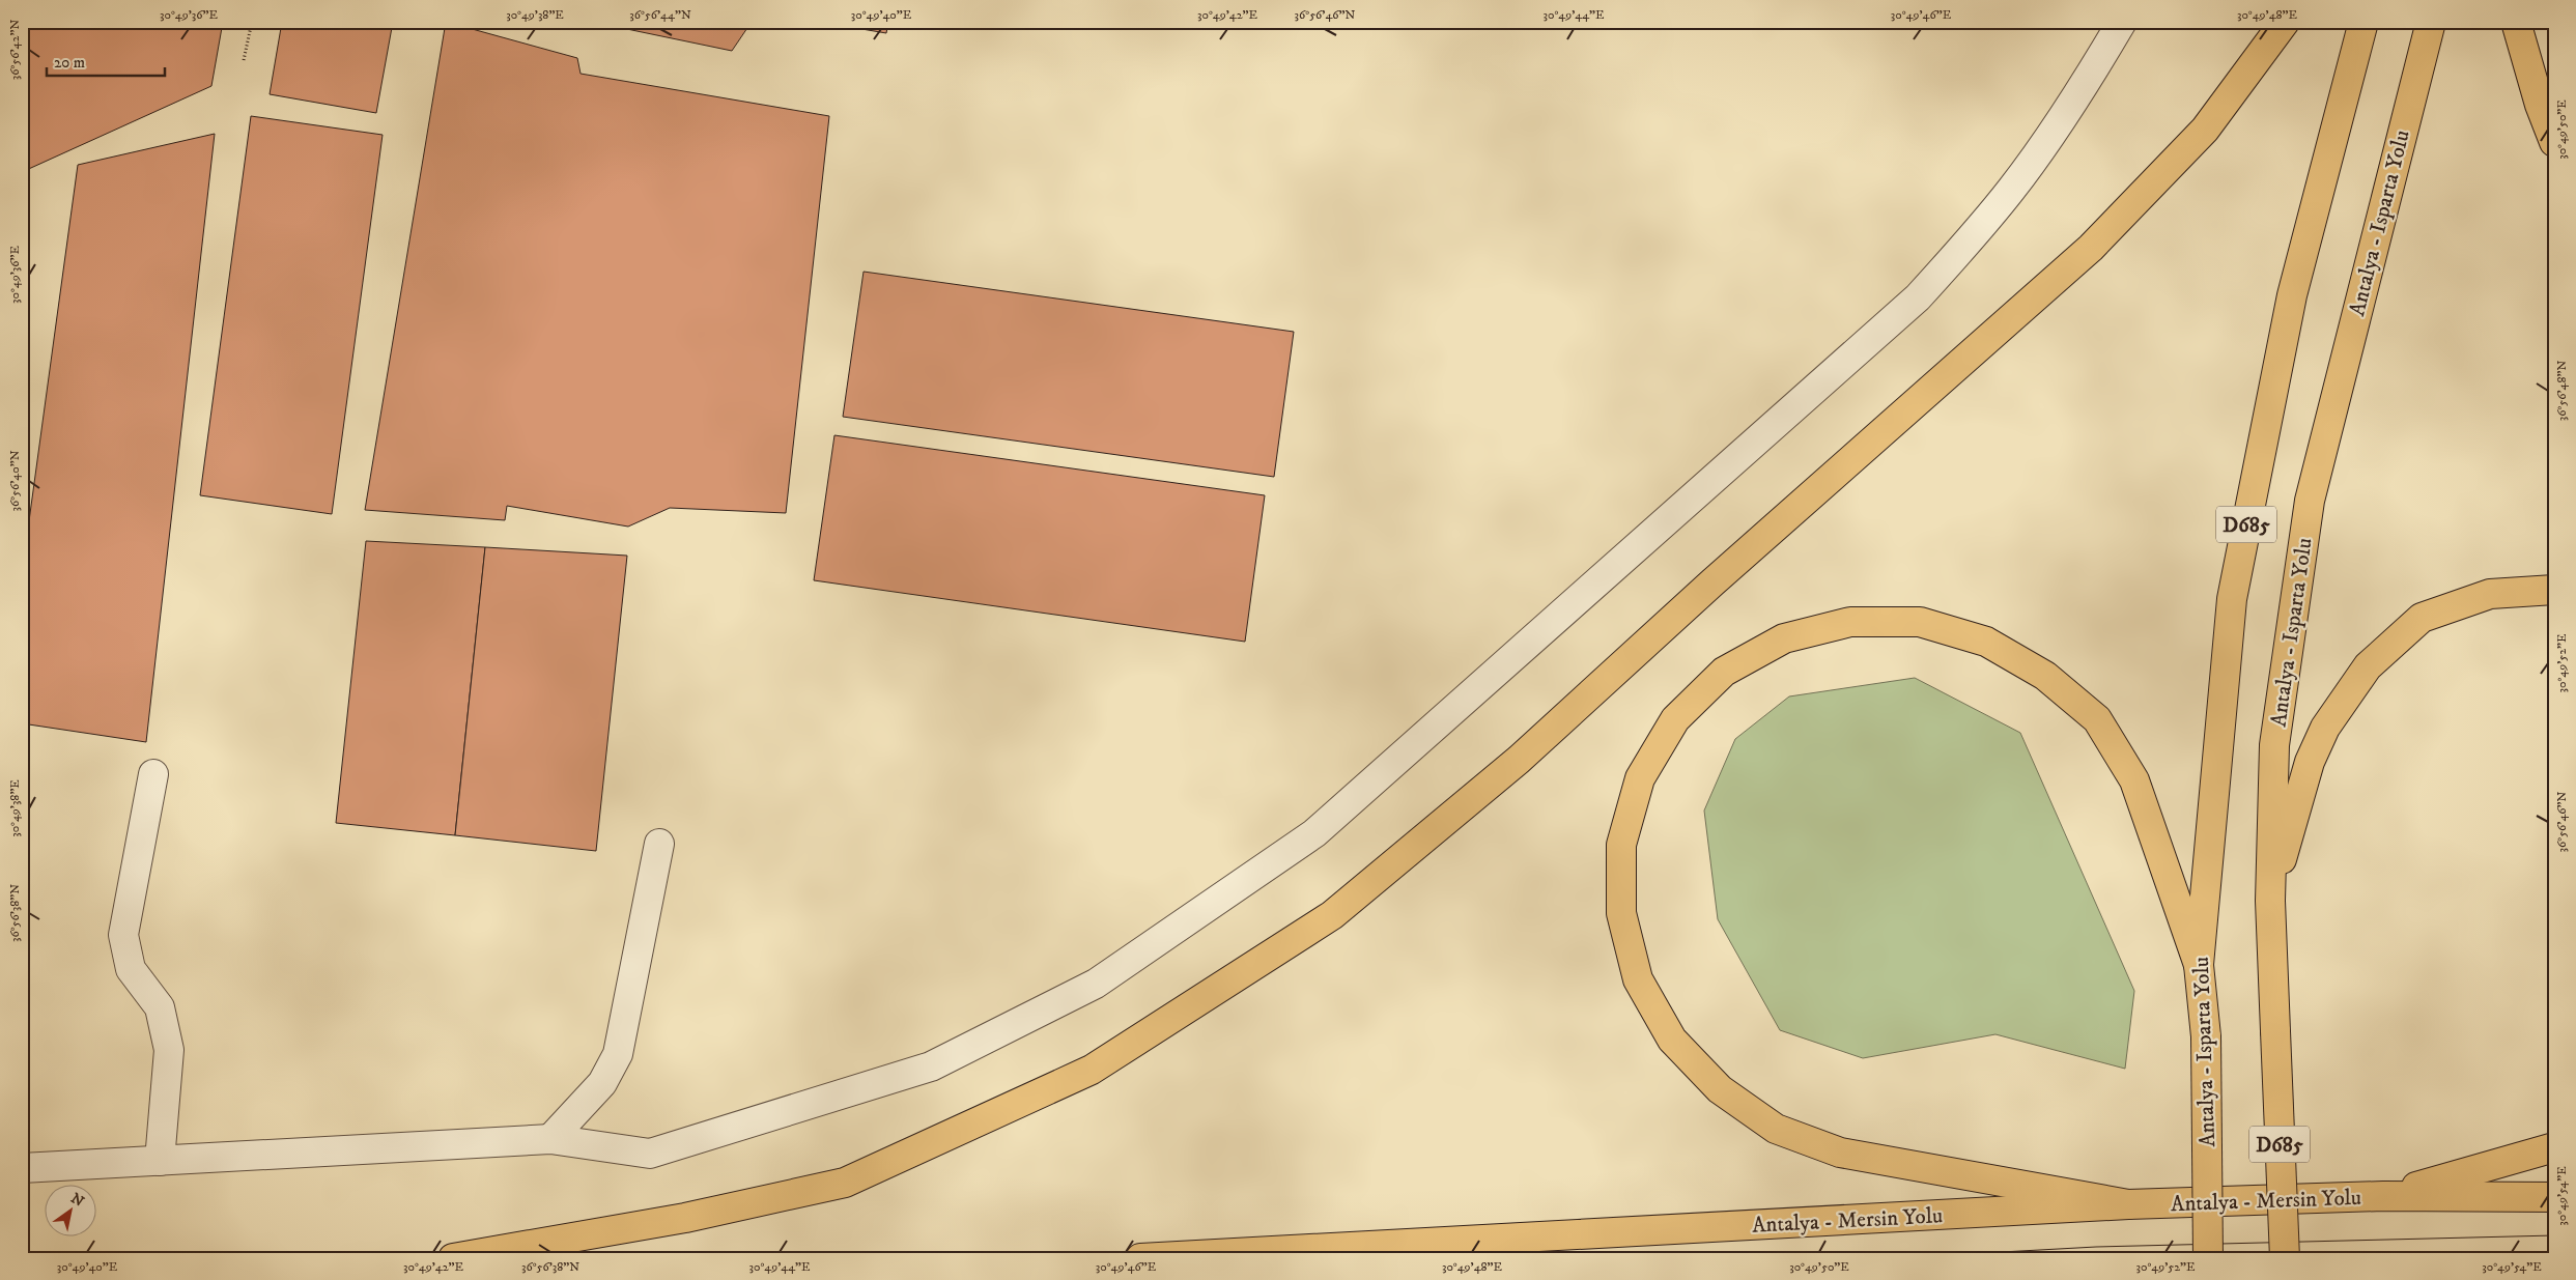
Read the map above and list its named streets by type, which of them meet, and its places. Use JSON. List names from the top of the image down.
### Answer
{
  "streets": {
    "highway": ["Antalya - Isparta Yolu", "D685", "Antalya - Mersin Yolu"]
  },
  "scale_bar": "20 m",
  "north": "top right",
  "coordinates": [
    "30°49'36\"E",
    "30°49'38\"E",
    "36°56'44\"N",
    "30°49'40\"E",
    "30°49'42\"E",
    "36°56'46\"N",
    "30°49'44\"E",
    "30°49'46\"E",
    "30°49'48\"E",
    "36°56'42\"N",
    "30°49'50\"E",
    "36°56'48\"N",
    "36°56'40\"N",
    "30°49'52\"E",
    "36°56'38\"N",
    "30°49'54\"E"
  ]
}
